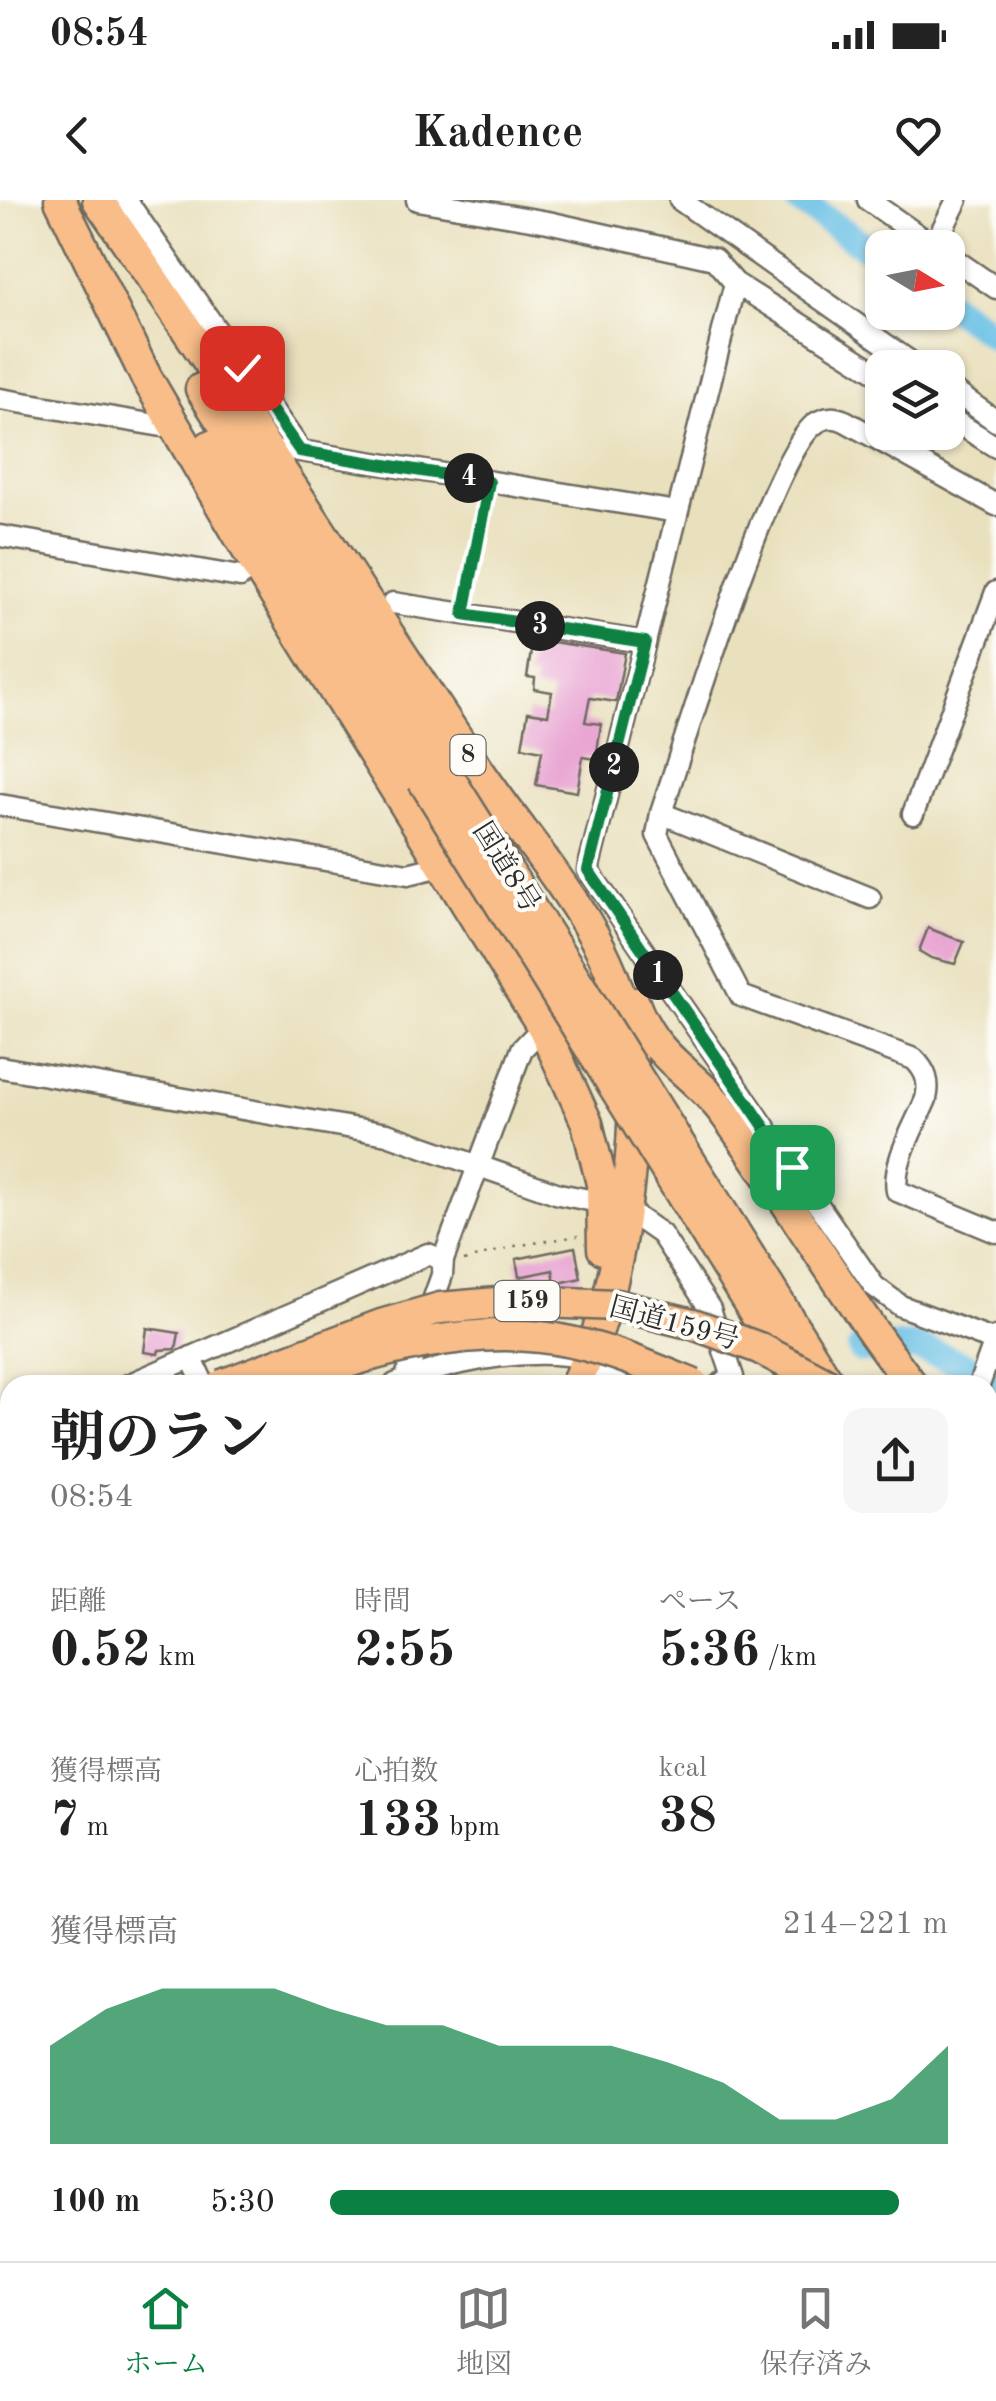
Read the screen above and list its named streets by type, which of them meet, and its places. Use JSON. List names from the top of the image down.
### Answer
{
  "streets": {
    "highway": [
      "8",
      "国道8号",
      "159",
      "国道159号"
    ]
  },
  "crossings": [
    ["8", "国道8号"]
  ],
  "north": "right",
  "page": {
    "status": "08:54",
    "header": "Kadence",
    "pins": [
      "4",
      "3",
      "2",
      "1"
    ],
    "heading": ["朝のラン", "08:54"],
    "stats": [
      ["距離", "0.52 km"],
      ["時間", "2:55"],
      ["ペース", "5:36 /km"],
      ["獲得標高", "7 m"],
      ["心拍数", "133 bpm"],
      ["kcal", "38"]
    ],
    "chart": ["獲得標高", "214–221 m"],
    "list": [
      {
        "name": "100 m",
        "note": "5:30"
      }
    ],
    "tabs": ["ホーム", "地図", "保存済み"]
  }
}
